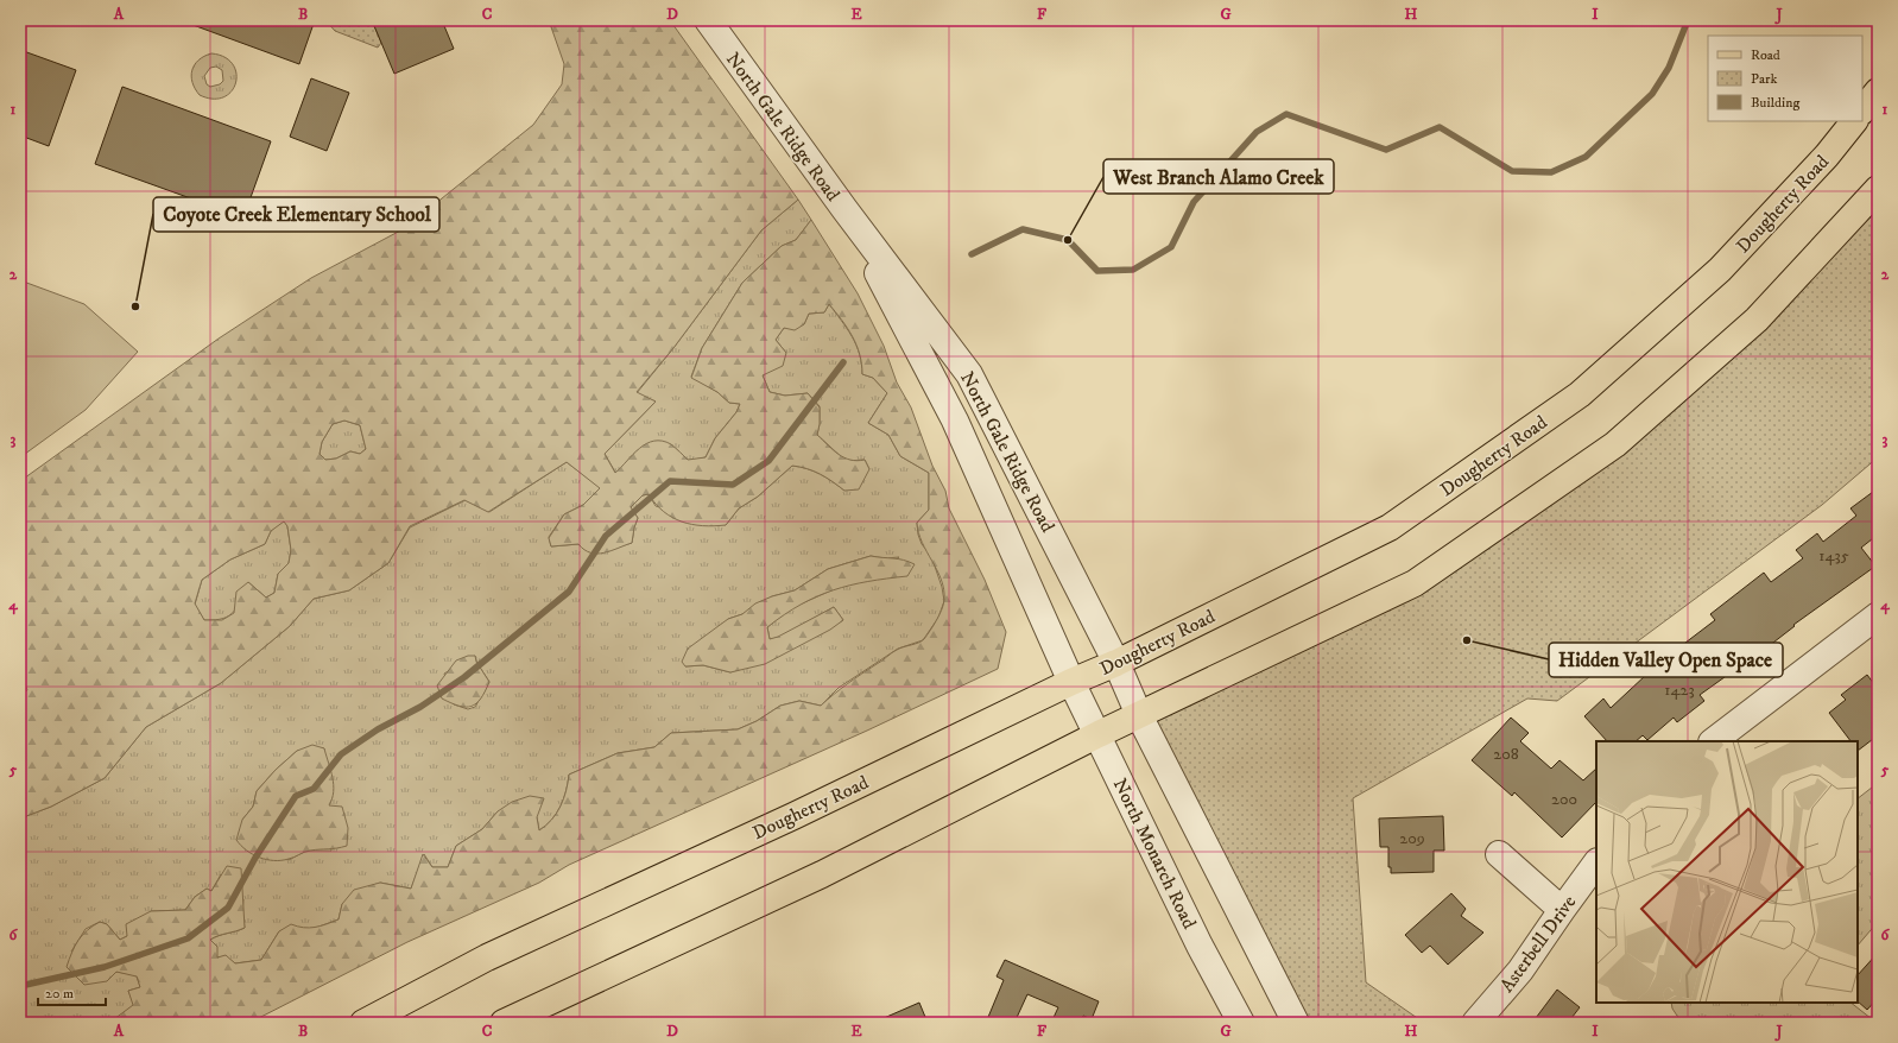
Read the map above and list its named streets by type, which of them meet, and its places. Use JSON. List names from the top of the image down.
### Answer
{
  "streets": {
    "main road": ["Dougherty Road"],
    "street": ["North Gale Ridge Road", "North Monarch Road", "Asterbell Drive"]
  },
  "crossings": [
    ["North Gale Ridge Road", "Dougherty Road"],
    ["North Gale Ridge Road", "North Monarch Road"],
    ["Dougherty Road", "North Monarch Road"]
  ],
  "places": ["West Branch Alamo Creek", "Coyote Creek Elementary School", "Hidden Valley Open Space"],
  "house_numbers": [
    "1435",
    "1423",
    "208",
    "200",
    "209"
  ],
  "legend": ["Road", "Park", "Building"],
  "scale_bar": "20 m",
  "grid": {
    "columns": [
      "A",
      "B",
      "C",
      "D",
      "E",
      "F",
      "G",
      "H",
      "I",
      "J"
    ],
    "rows": [
      "1",
      "2",
      "3",
      "4",
      "5",
      "6"
    ]
  }
}
